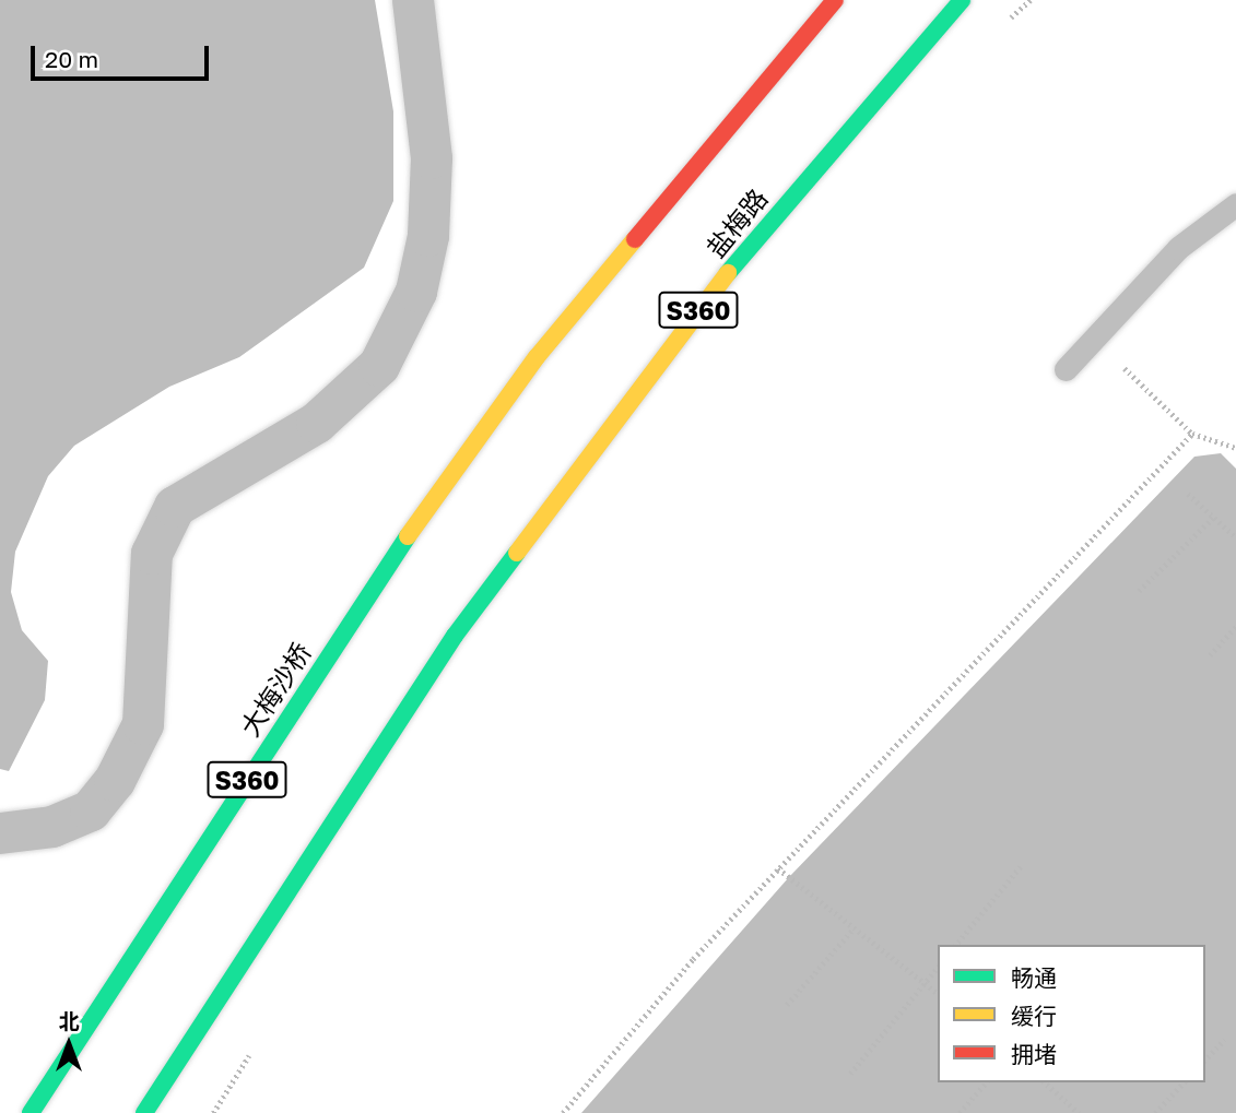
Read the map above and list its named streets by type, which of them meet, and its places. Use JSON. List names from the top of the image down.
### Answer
{
  "streets": {
    "main road": ["盐梅路", "S360", "大梅沙桥"]
  },
  "legend": ["畅通", "缓行", "拥堵"],
  "scale_bar": "20 m",
  "north": "top"
}
